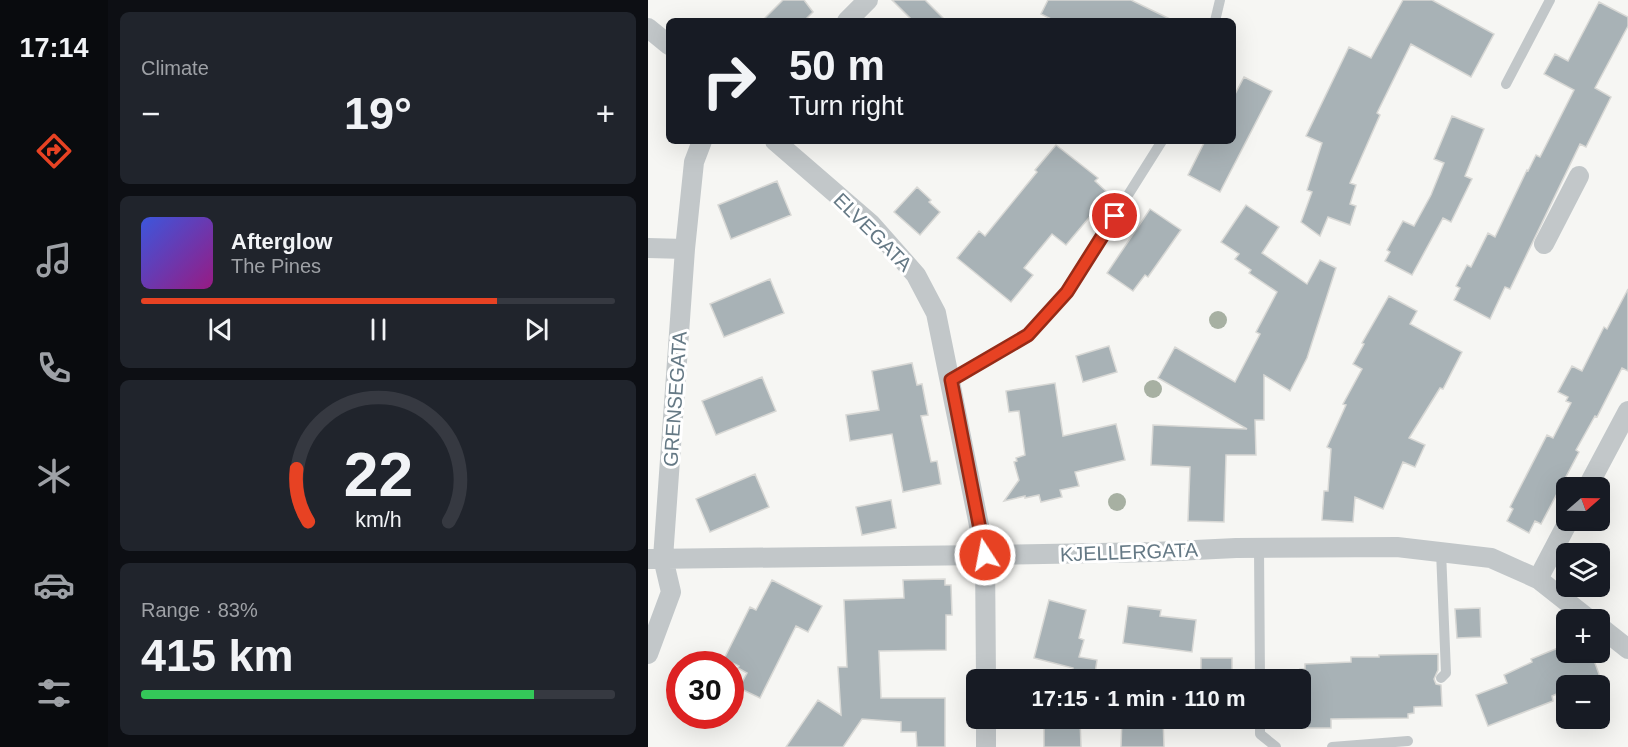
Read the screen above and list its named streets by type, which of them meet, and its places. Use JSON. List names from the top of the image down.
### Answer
{
  "streets": {
    "street": ["ELVEGATA", "GRENSEGATA", "KJELLERGATA"]
  },
  "crossings": [
    ["ELVEGATA", "KJELLERGATA"],
    ["GRENSEGATA", "KJELLERGATA"]
  ],
  "north": "right",
  "page": {
    "tabs": "17:14",
    "tile": [
      "Climate",
      ["Range · 83%", "415 km"]
    ],
    "turn": ["50 m", "Turn right"],
    "heat": ["−", "19°", "+"],
    "song": ["Afterglow", "The Pines"],
    "map_buttons": ["+", "−"],
    "limit": "30",
    "trip": "17:15 · 1 min · 110 m",
    "gauge": ["22", "km/h"]
  }
}
